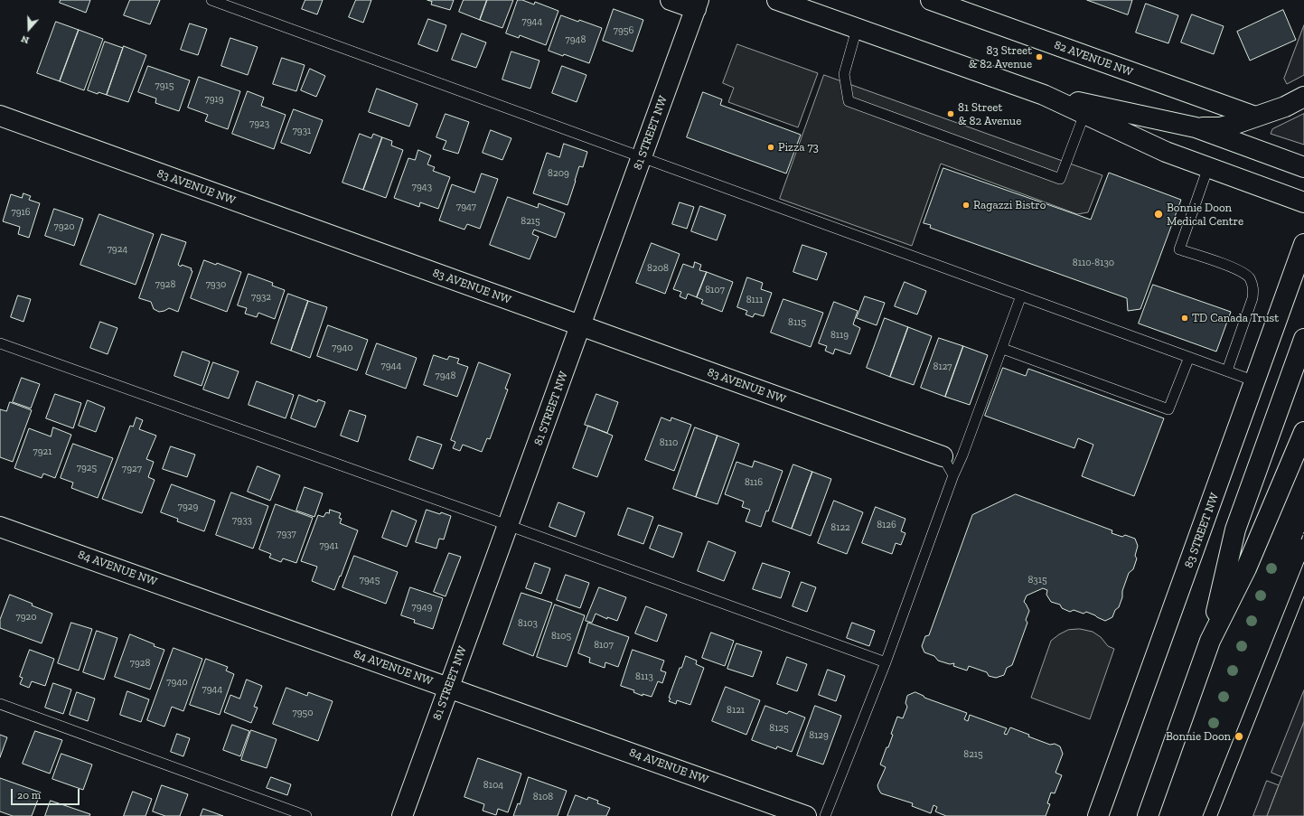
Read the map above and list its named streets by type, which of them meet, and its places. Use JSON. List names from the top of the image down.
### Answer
{
  "streets": {
    "street": [
      "82 AVENUE NW",
      "81 STREET NW",
      "83 AVENUE NW",
      "83 STREET NW",
      "84 AVENUE NW"
    ]
  },
  "crossings": [
    ["81 STREET NW", "83 AVENUE NW"],
    ["81 STREET NW", "84 AVENUE NW"]
  ],
  "places": [
    "83 Street & 82 Avenue",
    "81 Street & 82 Avenue",
    "Pizza 73",
    "Ragazzi Bistro",
    "Bonnie Doon Medical Centre",
    "TD Canada Trust",
    "Bonnie Doon"
  ],
  "house_numbers": [
    "7944",
    "7956",
    "7948",
    "7915",
    "7919",
    "7923",
    "7931",
    "8209",
    "7943",
    "7947",
    "7916",
    "8215",
    "7920",
    "7924",
    "8110-8130",
    "8208",
    "7928",
    "7930",
    "8107",
    "7932",
    "8111",
    "8115",
    "8119",
    "7940",
    "7944",
    "8127",
    "7948",
    "8110",
    "7921",
    "7925",
    "7927",
    "8116",
    "7929",
    "7933",
    "8126",
    "8122",
    "7937",
    "7941",
    "7945",
    "8315",
    "7949",
    "7920",
    "8103",
    "8105",
    "8107",
    "7928",
    "8113",
    "7940",
    "7944",
    "8121",
    "7950",
    "8125",
    "8129",
    "8215",
    "8104",
    "8108"
  ],
  "scale_bar": "20 m",
  "north": "bottom"
}
